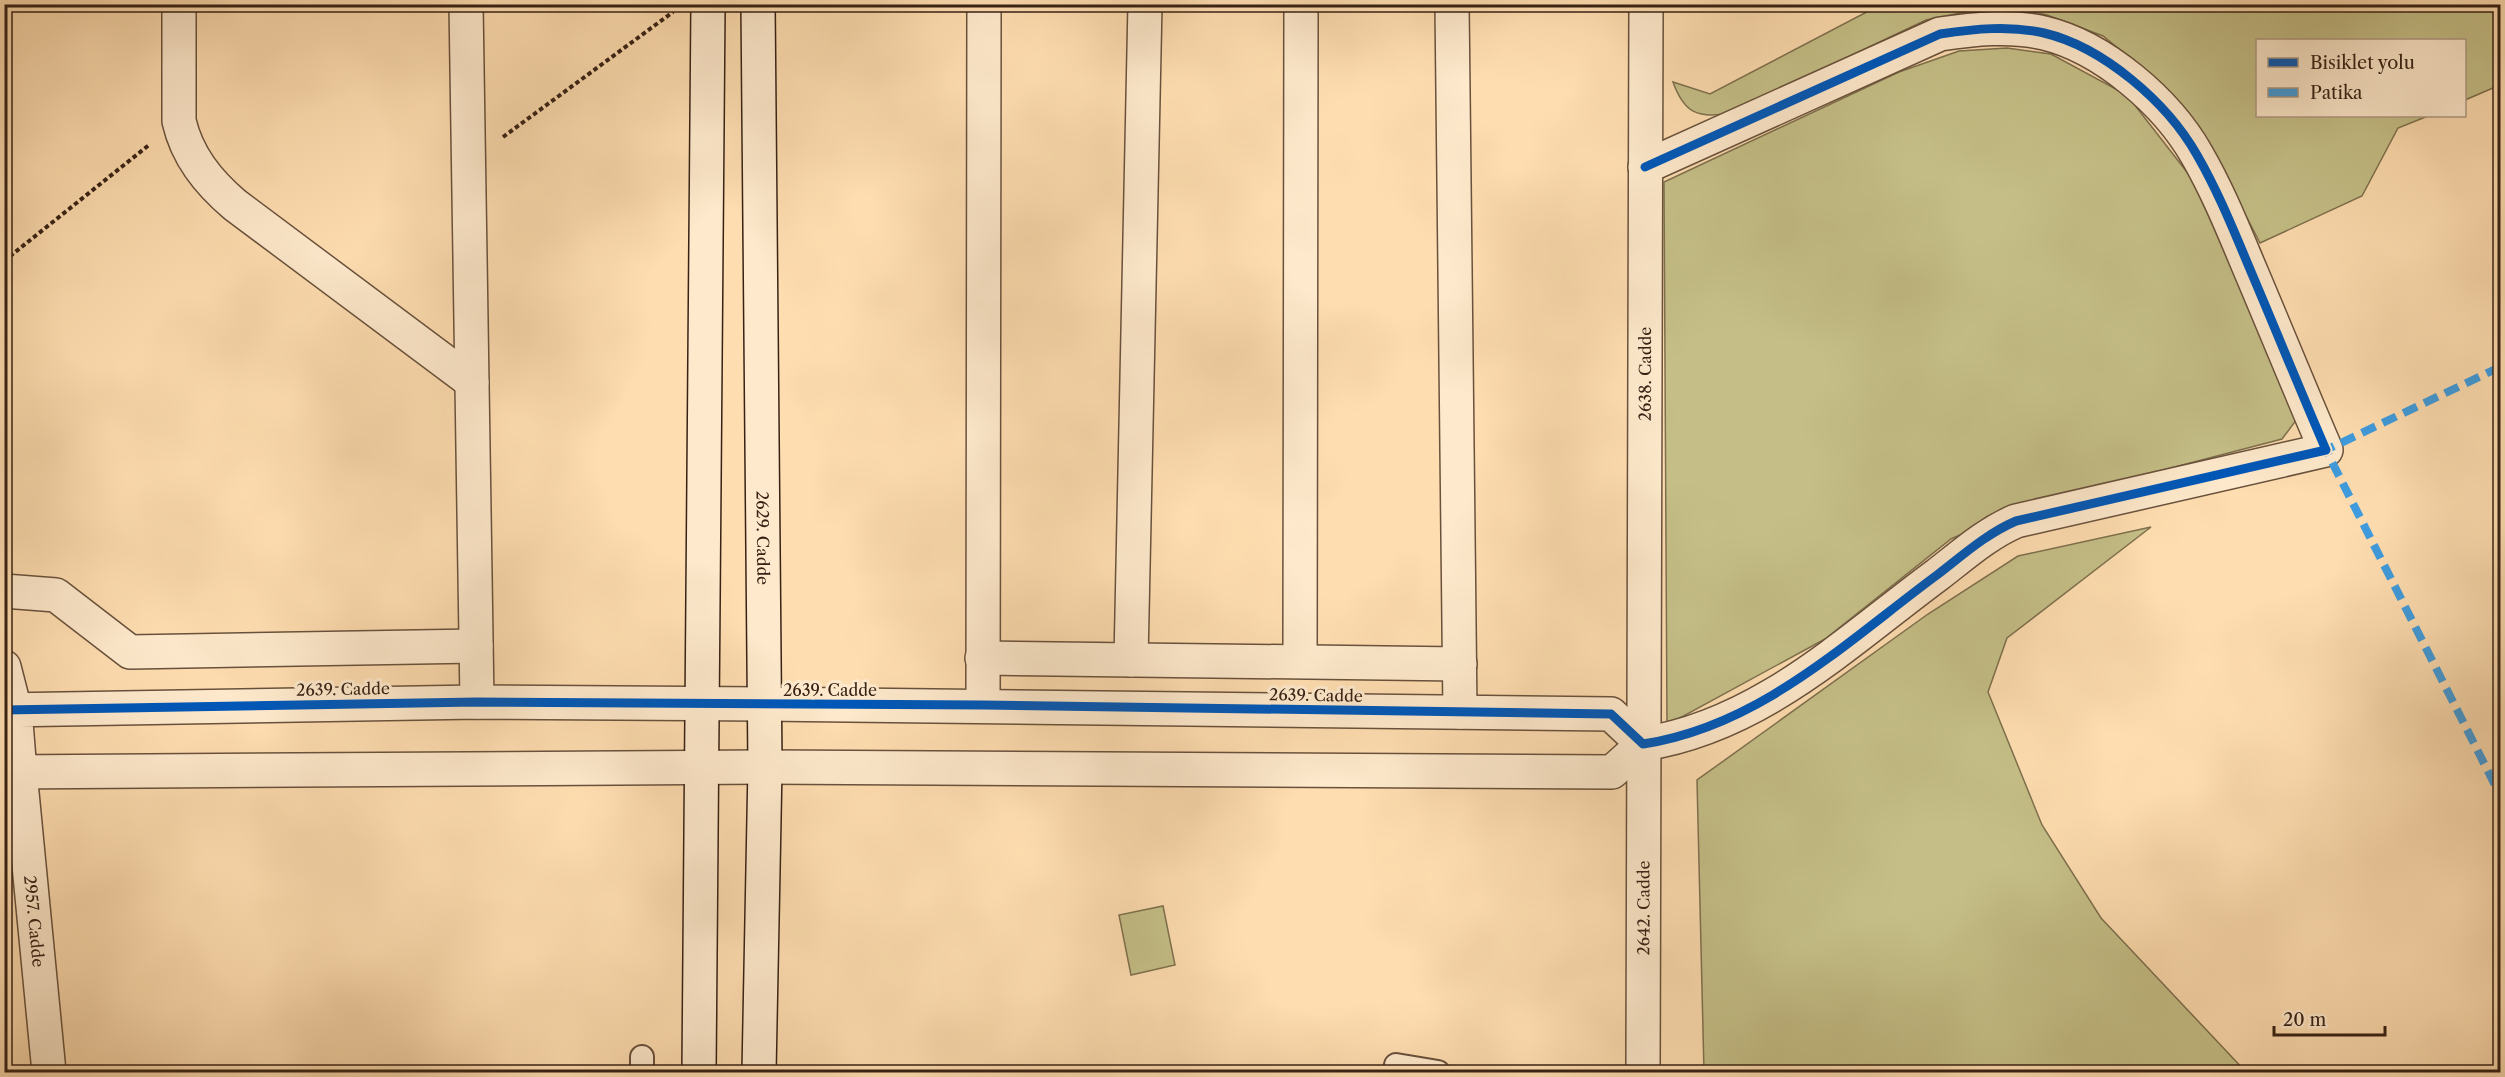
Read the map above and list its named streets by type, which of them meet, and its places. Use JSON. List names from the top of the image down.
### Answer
{
  "streets": {
    "street": [
      "2638. Cadde",
      "2629. Cadde",
      "2639. Cadde",
      "2642. Cadde",
      "2957. Cadde"
    ]
  },
  "crossings": [
    ["2638. Cadde", "2639. Cadde"],
    ["2638. Cadde", "2642. Cadde"],
    ["2629. Cadde", "2639. Cadde"],
    ["2639. Cadde", "2642. Cadde"],
    ["2639. Cadde", "2957. Cadde"]
  ],
  "legend": ["Bisiklet yolu", "Patika"],
  "scale_bar": "20 m"
}
